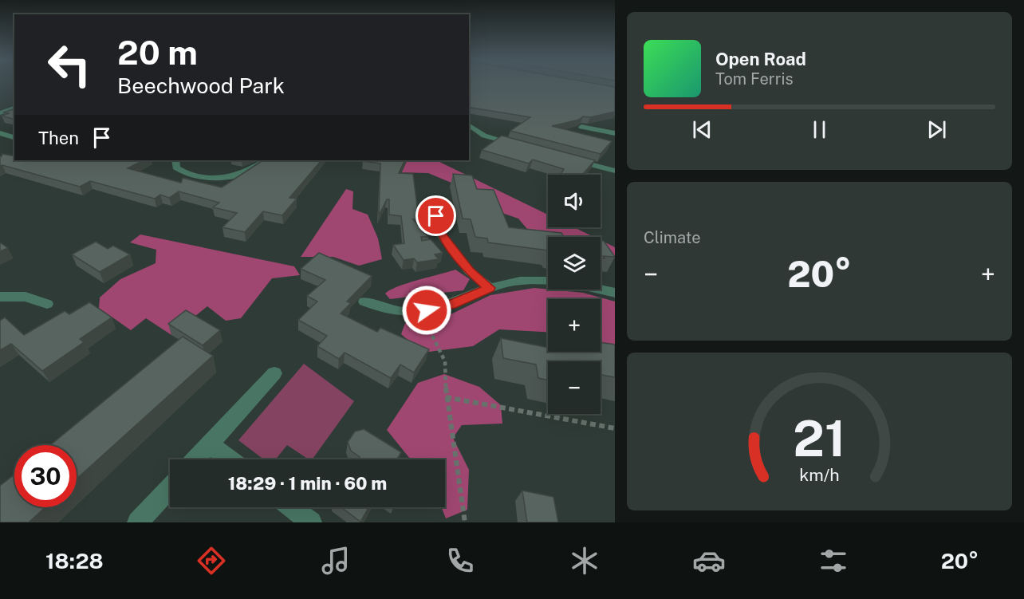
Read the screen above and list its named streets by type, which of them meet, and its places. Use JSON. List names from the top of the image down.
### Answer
{
  "page": {
    "turn": ["20 m", "Beechwood Park"],
    "song": ["Open Road", "Tom Ferris"],
    "then": "Then",
    "map_buttons": ["+", "−"],
    "tile": "Climate",
    "heat": ["−", "20°", "+"],
    "limit": "30",
    "trip": "18:29 · 1 min · 60 m",
    "tabs": ["18:28", "20°"],
    "gauge": ["21", "km/h"]
  }
}
